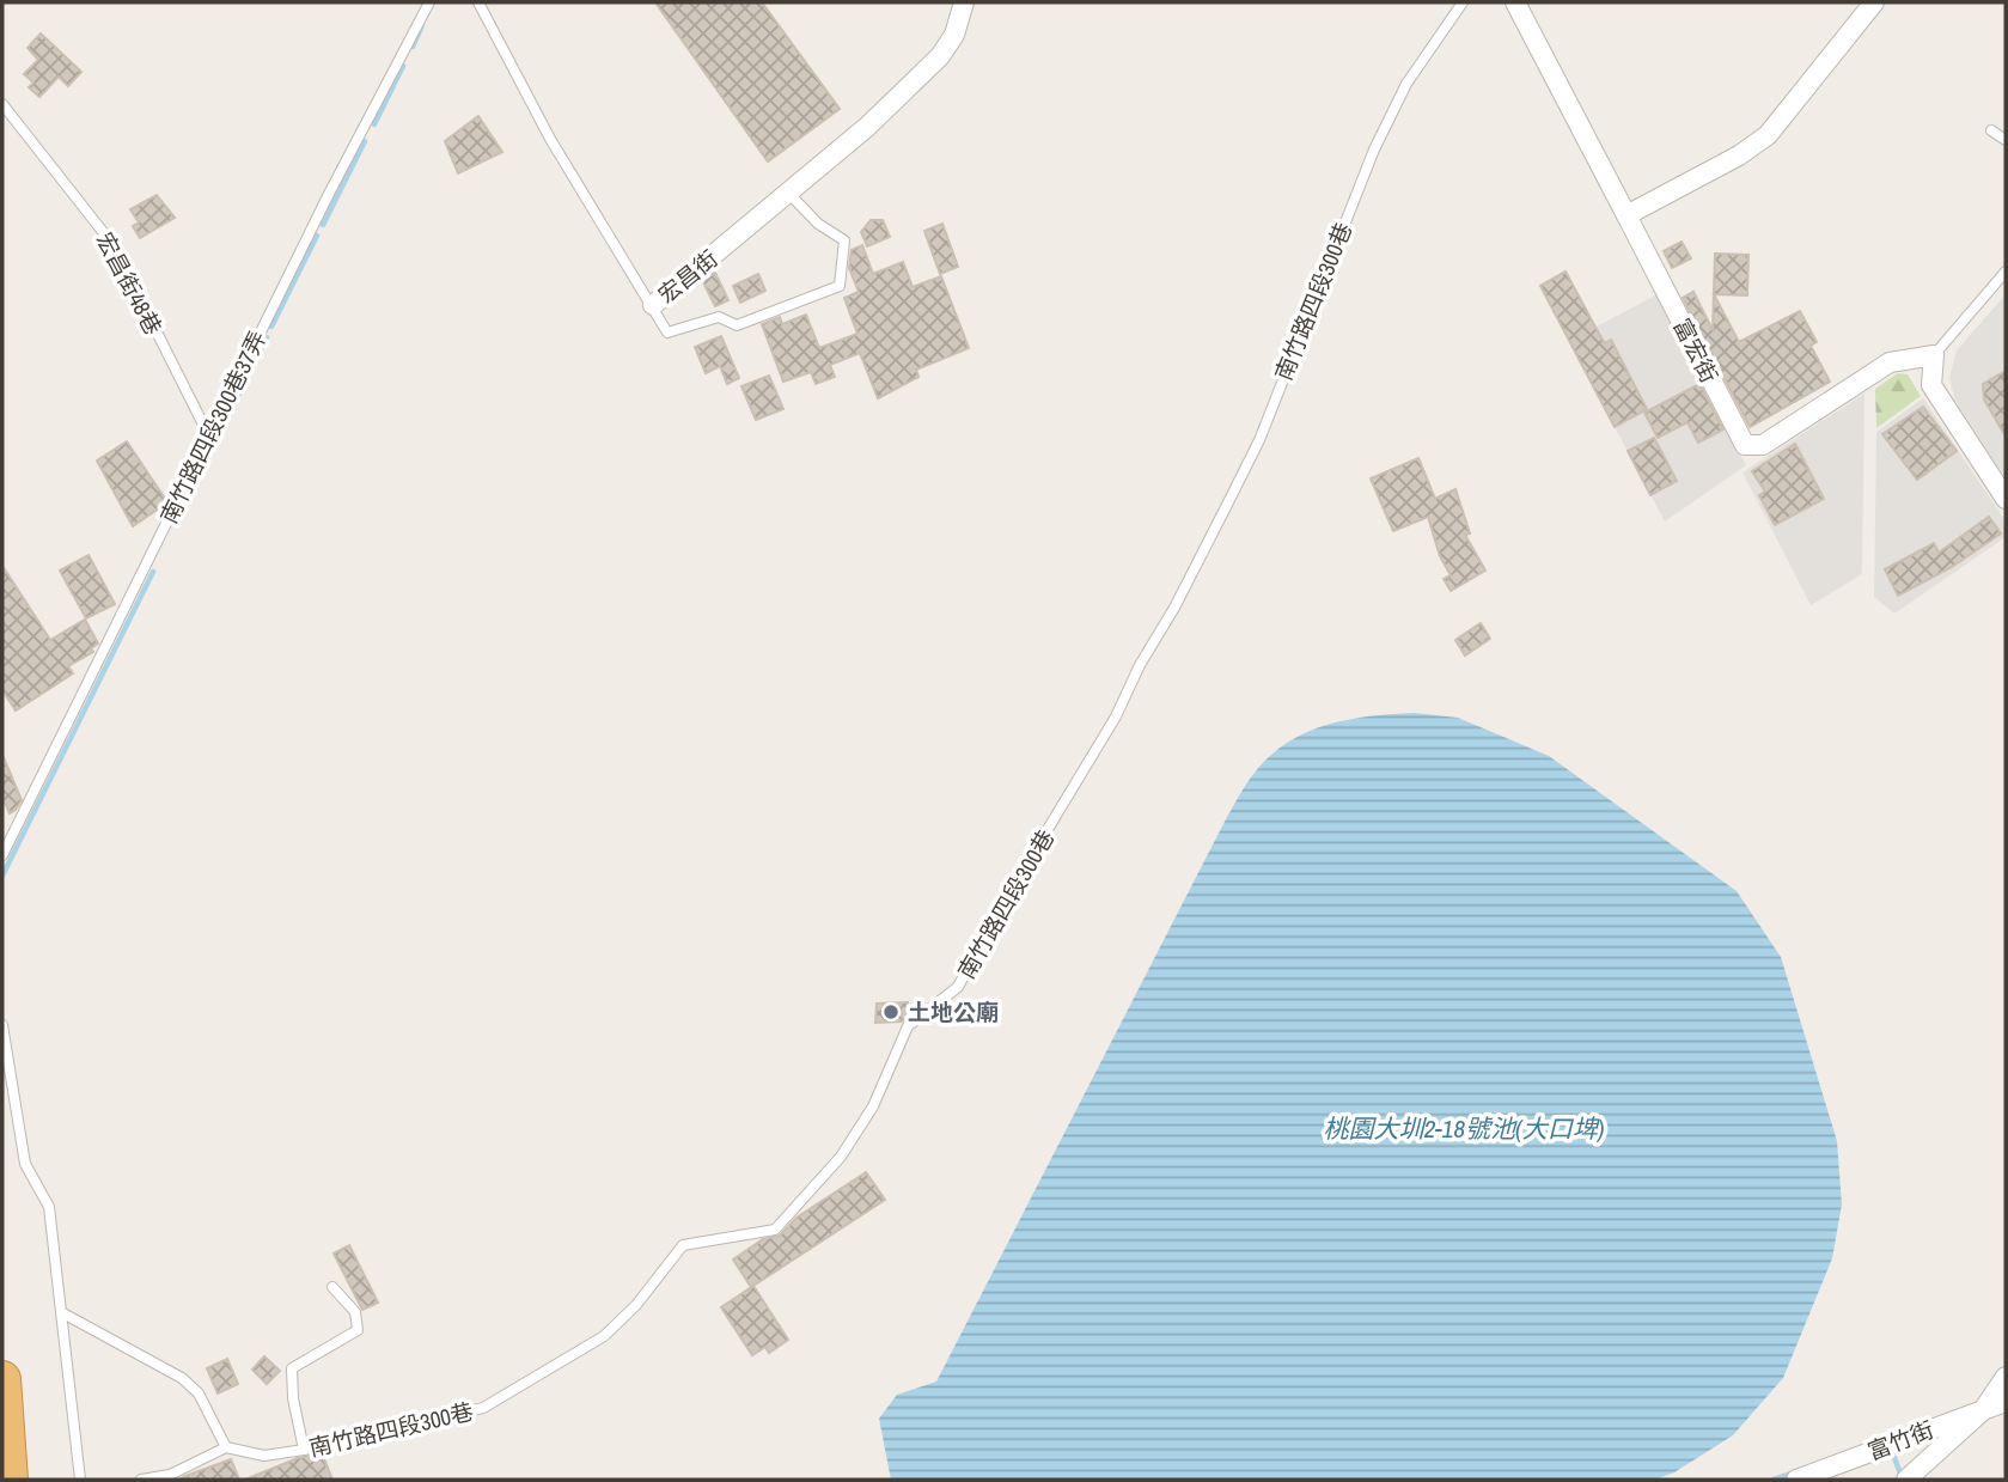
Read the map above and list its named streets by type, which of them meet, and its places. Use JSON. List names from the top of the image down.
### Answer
{
  "streets": {
    "street": ["宏昌街", "富宏街", "富竹街"],
    "lane": ["宏昌街48巷", "南竹路四段300巷", "南竹路四段300巷37弄"]
  },
  "crossings": [
    ["宏昌街48巷", "南竹路四段300巷37弄"]
  ],
  "water": ["桃園大圳2-18號池(大口埤)"],
  "places": ["土地公廟"]
}
